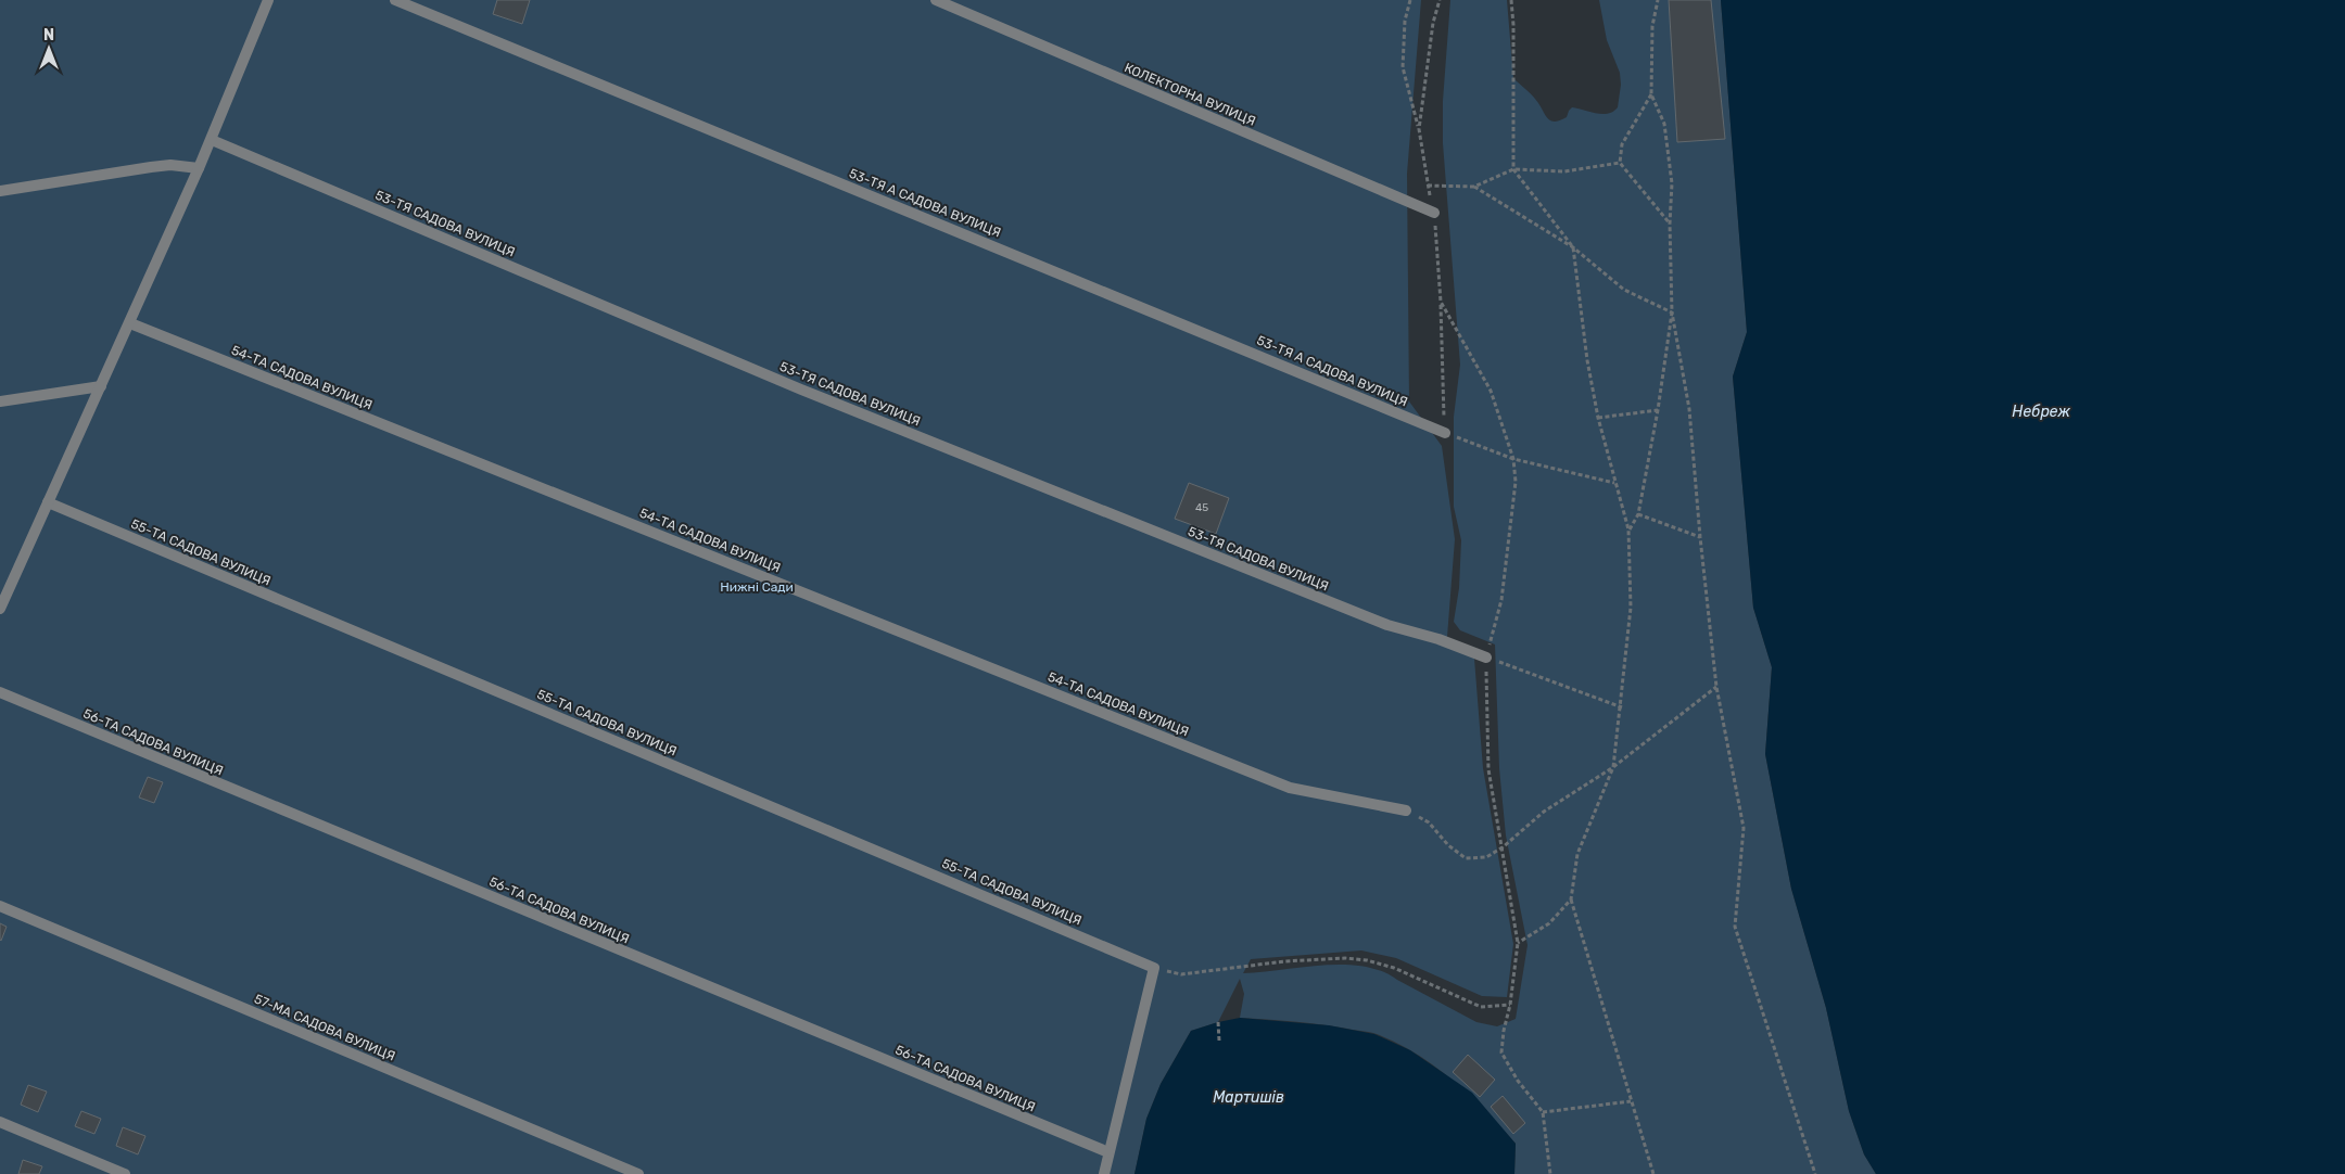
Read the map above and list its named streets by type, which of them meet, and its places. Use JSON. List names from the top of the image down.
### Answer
{
  "streets": {
    "street": [
      "КОЛЕКТОРНА ВУЛИЦЯ",
      "53-ТЯ А САДОВА ВУЛИЦЯ",
      "53-ТЯ САДОВА ВУЛИЦЯ",
      "54-ТА САДОВА ВУЛИЦЯ",
      "55-ТА САДОВА ВУЛИЦЯ",
      "56-ТА САДОВА ВУЛИЦЯ",
      "57-МА САДОВА ВУЛИЦЯ"
    ]
  },
  "water": ["Небреж", "Мартишів"],
  "parks": ["Нижні Сади"],
  "house_numbers": ["45"],
  "north": "top"
}
